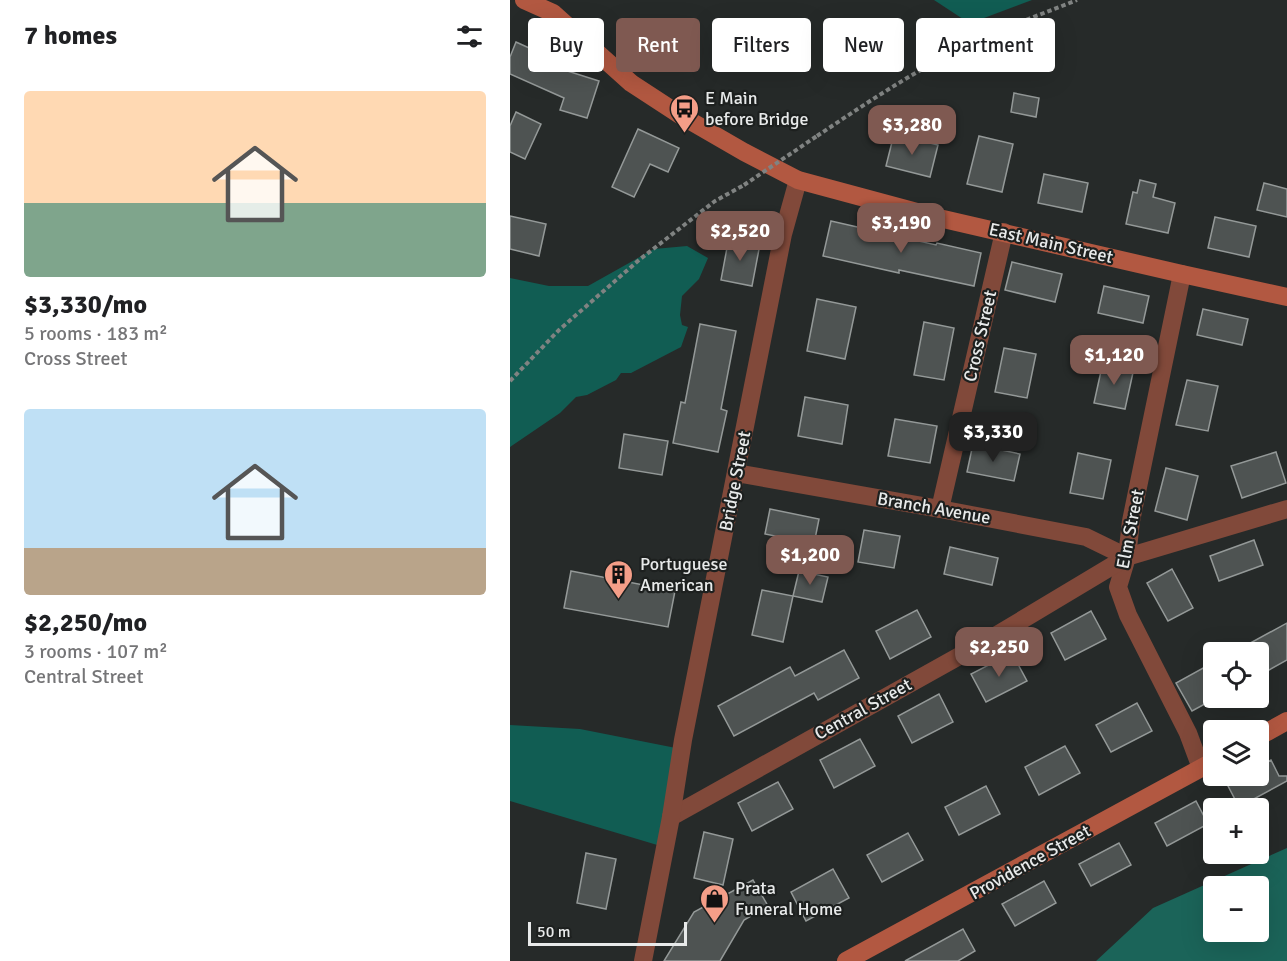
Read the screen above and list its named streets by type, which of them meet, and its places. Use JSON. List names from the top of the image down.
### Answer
{
  "streets": {
    "main road": ["East Main Street", "Providence Street"],
    "street": [
      "Cross Street",
      "Bridge Street",
      "Branch Avenue",
      "Elm Street",
      "Central Street"
    ]
  },
  "crossings": [
    ["East Main Street", "Cross Street"],
    ["East Main Street", "Bridge Street"],
    ["East Main Street", "Elm Street"],
    ["Cross Street", "Branch Avenue"],
    ["Bridge Street", "Branch Avenue"],
    ["Bridge Street", "Central Street"],
    ["Branch Avenue", "Elm Street"],
    ["Branch Avenue", "Central Street"],
    ["Elm Street", "Central Street"]
  ],
  "places": {
    "bus stop": ["E Main before Bridge"],
    "building": ["Portuguese American"],
    "shop": ["Prata Funeral Home"]
  },
  "scale_bar": "50 m",
  "page": {
    "heading": "7 homes",
    "chip": [
      "Buy",
      "Rent",
      "Filters",
      "New",
      "Apartment"
    ],
    "list": [
      {
        "name": "$3,330/mo",
        "note": "5 rooms · 183 m² · Cross Street"
      },
      {
        "name": "$2,250/mo",
        "note": "3 rooms · 107 m² · Central Street"
      }
    ],
    "price": [
      "$3,280",
      "$3,190",
      "$2,520",
      "$1,120",
      "$3,330",
      "$1,200",
      "$2,250"
    ],
    "map_buttons": ["+", "−"],
    "scale": "50 m"
  }
}
